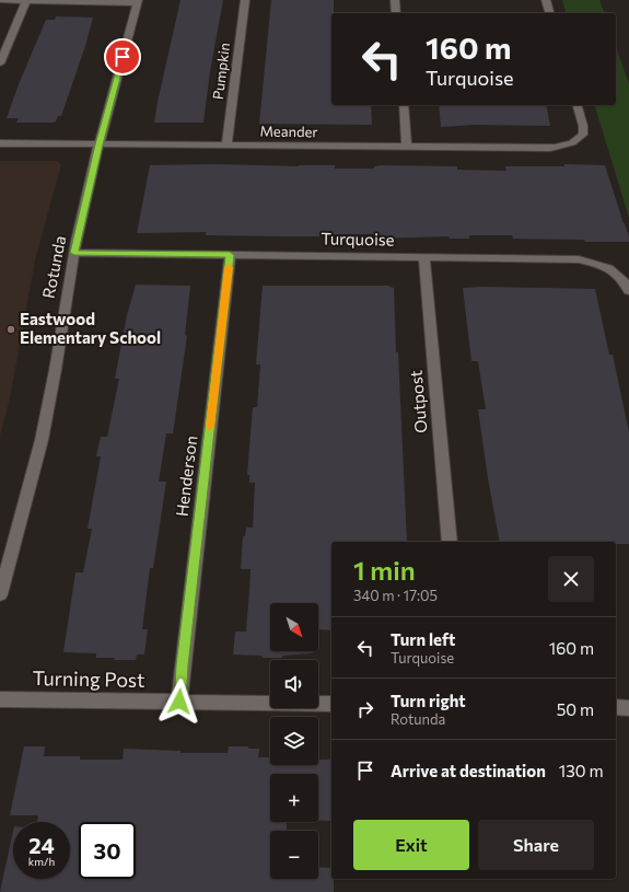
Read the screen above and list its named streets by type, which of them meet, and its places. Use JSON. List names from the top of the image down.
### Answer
{
  "streets": {
    "street": [
      "Pumpkin",
      "Meander",
      "Turquoise",
      "Rotunda",
      "Outpost",
      "Henderson",
      "Turning Post"
    ]
  },
  "crossings": [
    ["Pumpkin", "Meander"],
    ["Meander", "Rotunda"],
    ["Turquoise", "Rotunda"],
    ["Turquoise", "Outpost"],
    ["Turquoise", "Henderson"],
    ["Henderson", "Turning Post"]
  ],
  "places": ["Eastwood Elementary School"],
  "north": "bottom right",
  "page": {
    "turn": ["160 m", "Turquoise"],
    "heading": ["1 min", "340 m · 17:05"],
    "map_buttons": ["+", "−"],
    "list": [
      {
        "name": "Turn left",
        "note": "Turquoise",
        "value": "160 m"
      },
      {
        "name": "Turn right",
        "note": "Rotunda",
        "value": "50 m"
      },
      {
        "name": "Arrive at destination",
        "value": "130 m"
      }
    ],
    "buttons": ["Exit", "Share"],
    "speed": "24 km/h",
    "limit": "30"
  }
}
